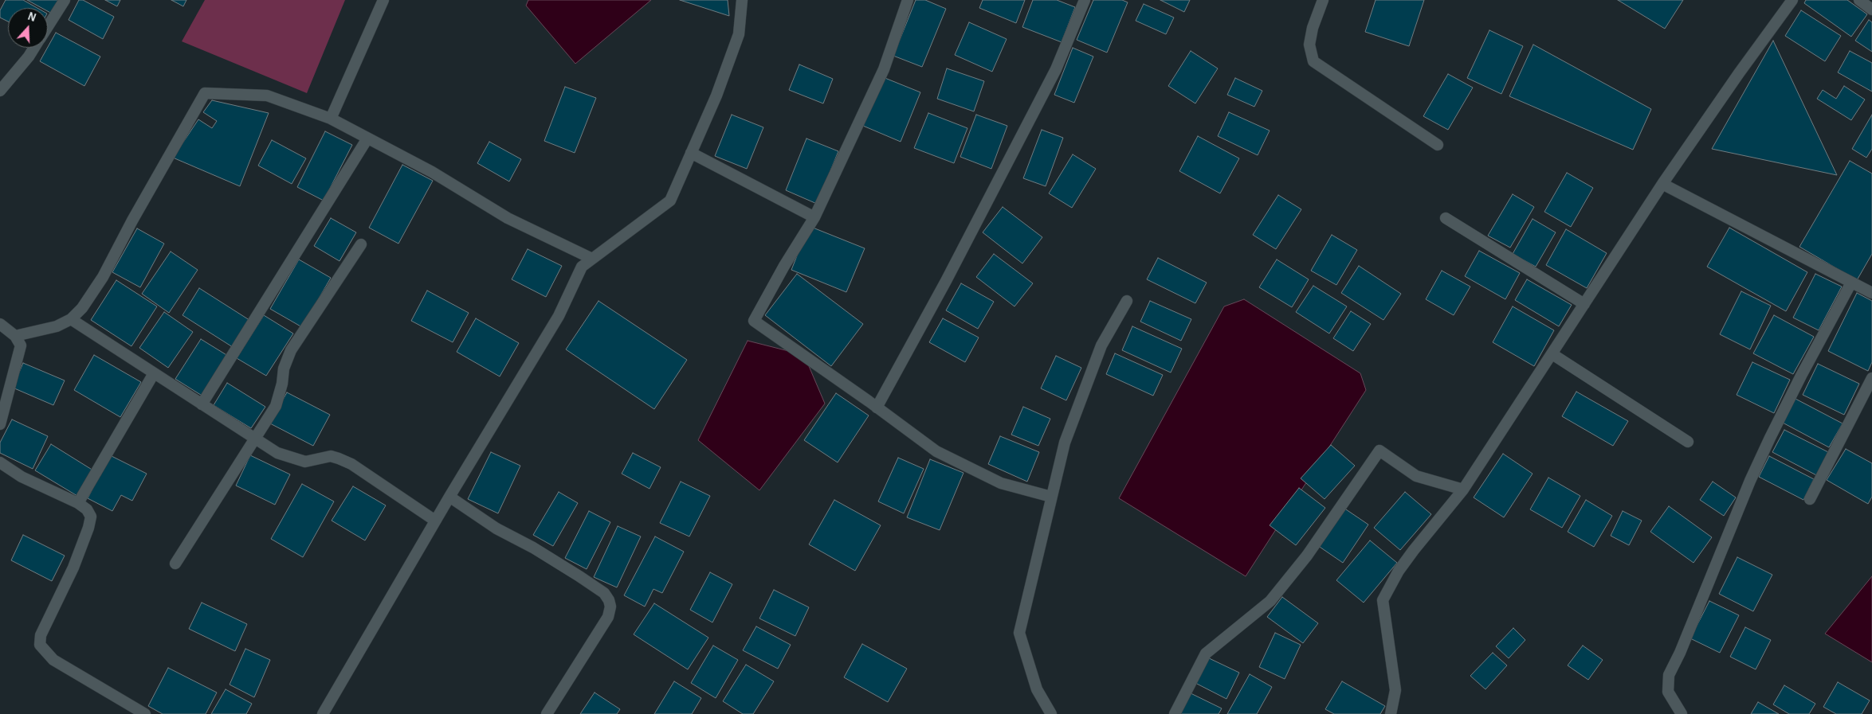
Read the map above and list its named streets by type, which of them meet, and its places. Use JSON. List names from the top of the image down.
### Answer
{
  "north": "top"
}
